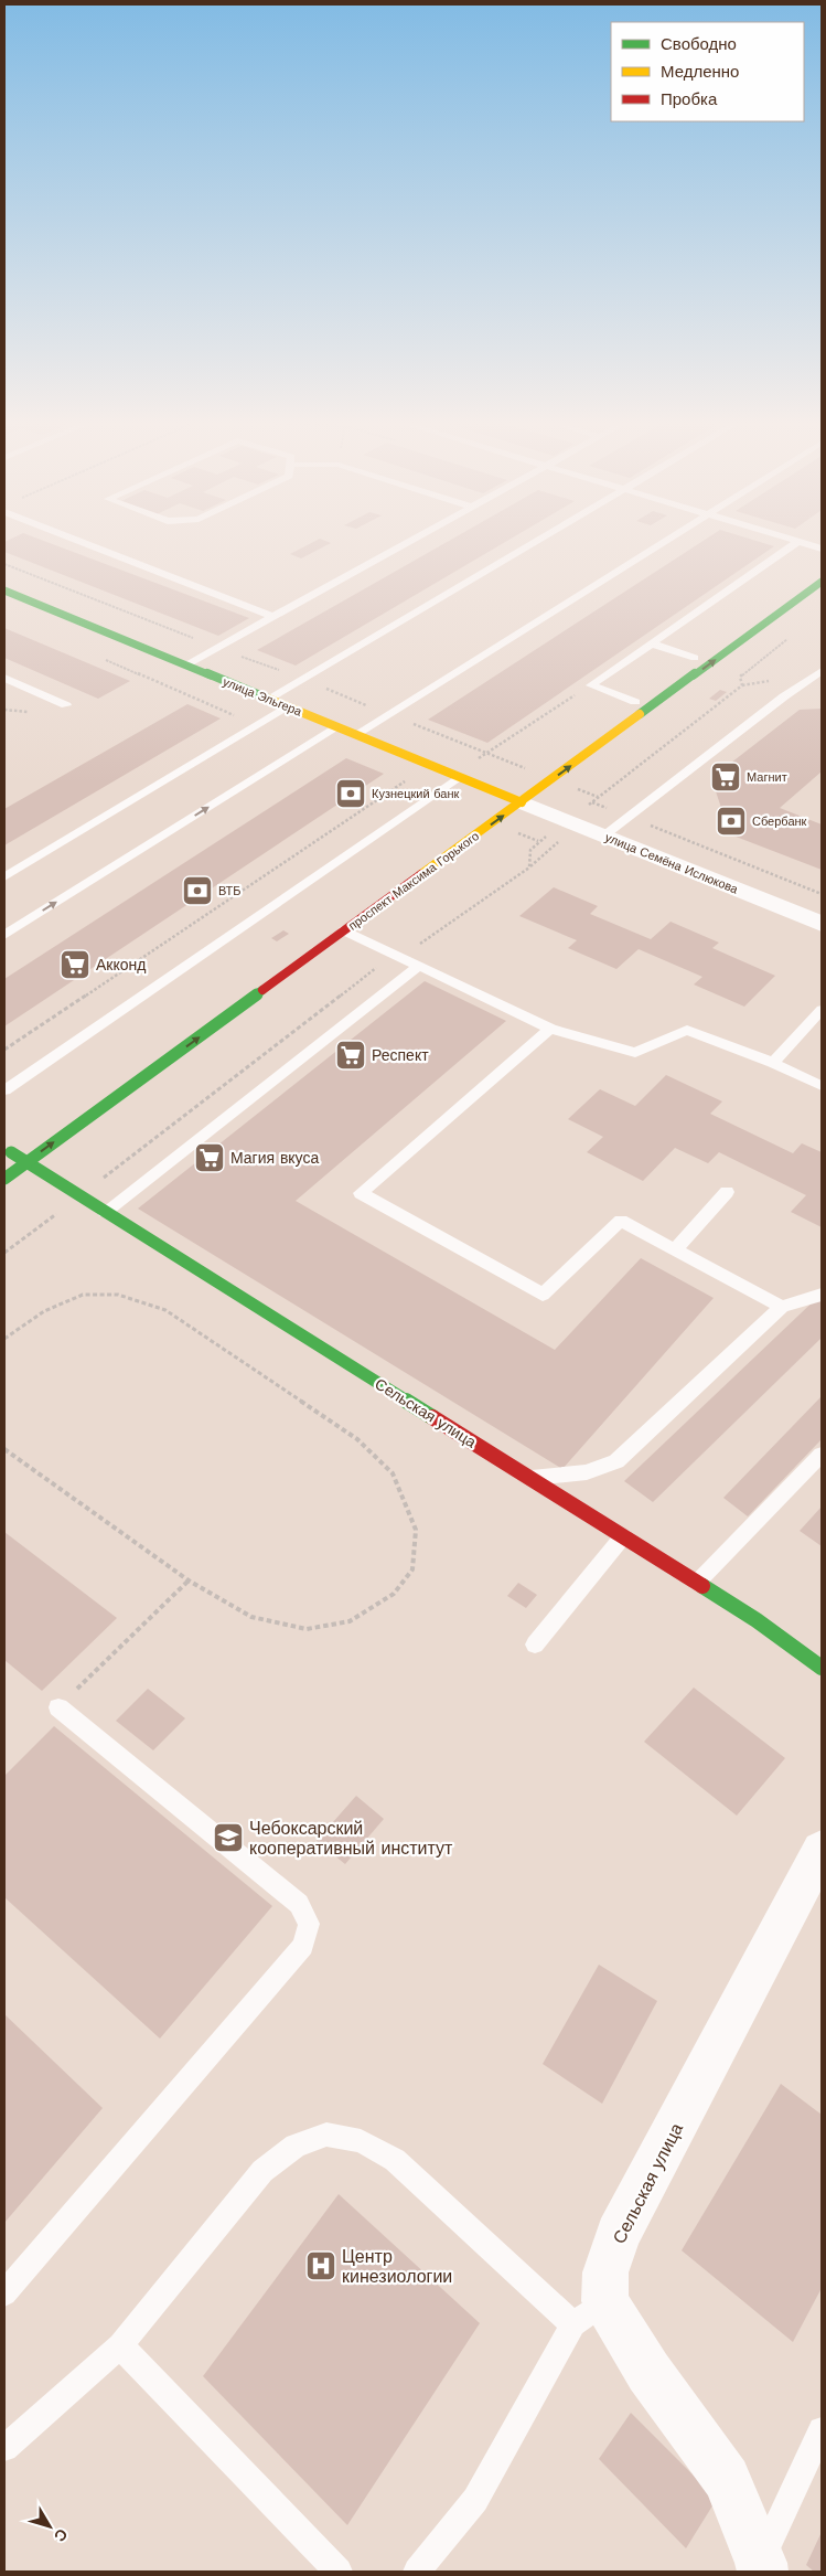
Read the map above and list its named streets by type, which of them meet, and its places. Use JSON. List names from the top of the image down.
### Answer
{
  "streets": {
    "main road": ["улица Эльгера", "проспект Максима Горького", "Сельская улица"],
    "street": ["улица Семёна Ислюкова"]
  },
  "crossings": [
    ["улица Эльгера", "улица Семёна Ислюкова"],
    ["улица Эльгера", "проспект Максима Горького"],
    ["улица Семёна Ислюкова", "проспект Максима Горького"],
    ["проспект Максима Горького", "Сельская улица"]
  ],
  "one_way": ["проспект Максима Горького"],
  "places": {
    "supermarket": [
      "Магнит",
      "Акконд",
      "Респект",
      "Магия вкуса"
    ],
    "bank": ["Кузнецкий банк", "Сбербанк", "ВТБ"],
    "school or university": ["Чебоксарский кооперативный институт"],
    "hospital": ["Центр кинезиологии"]
  },
  "legend": ["Свободно", "Медленно", "Пробка"],
  "north": "bottom right"
}
